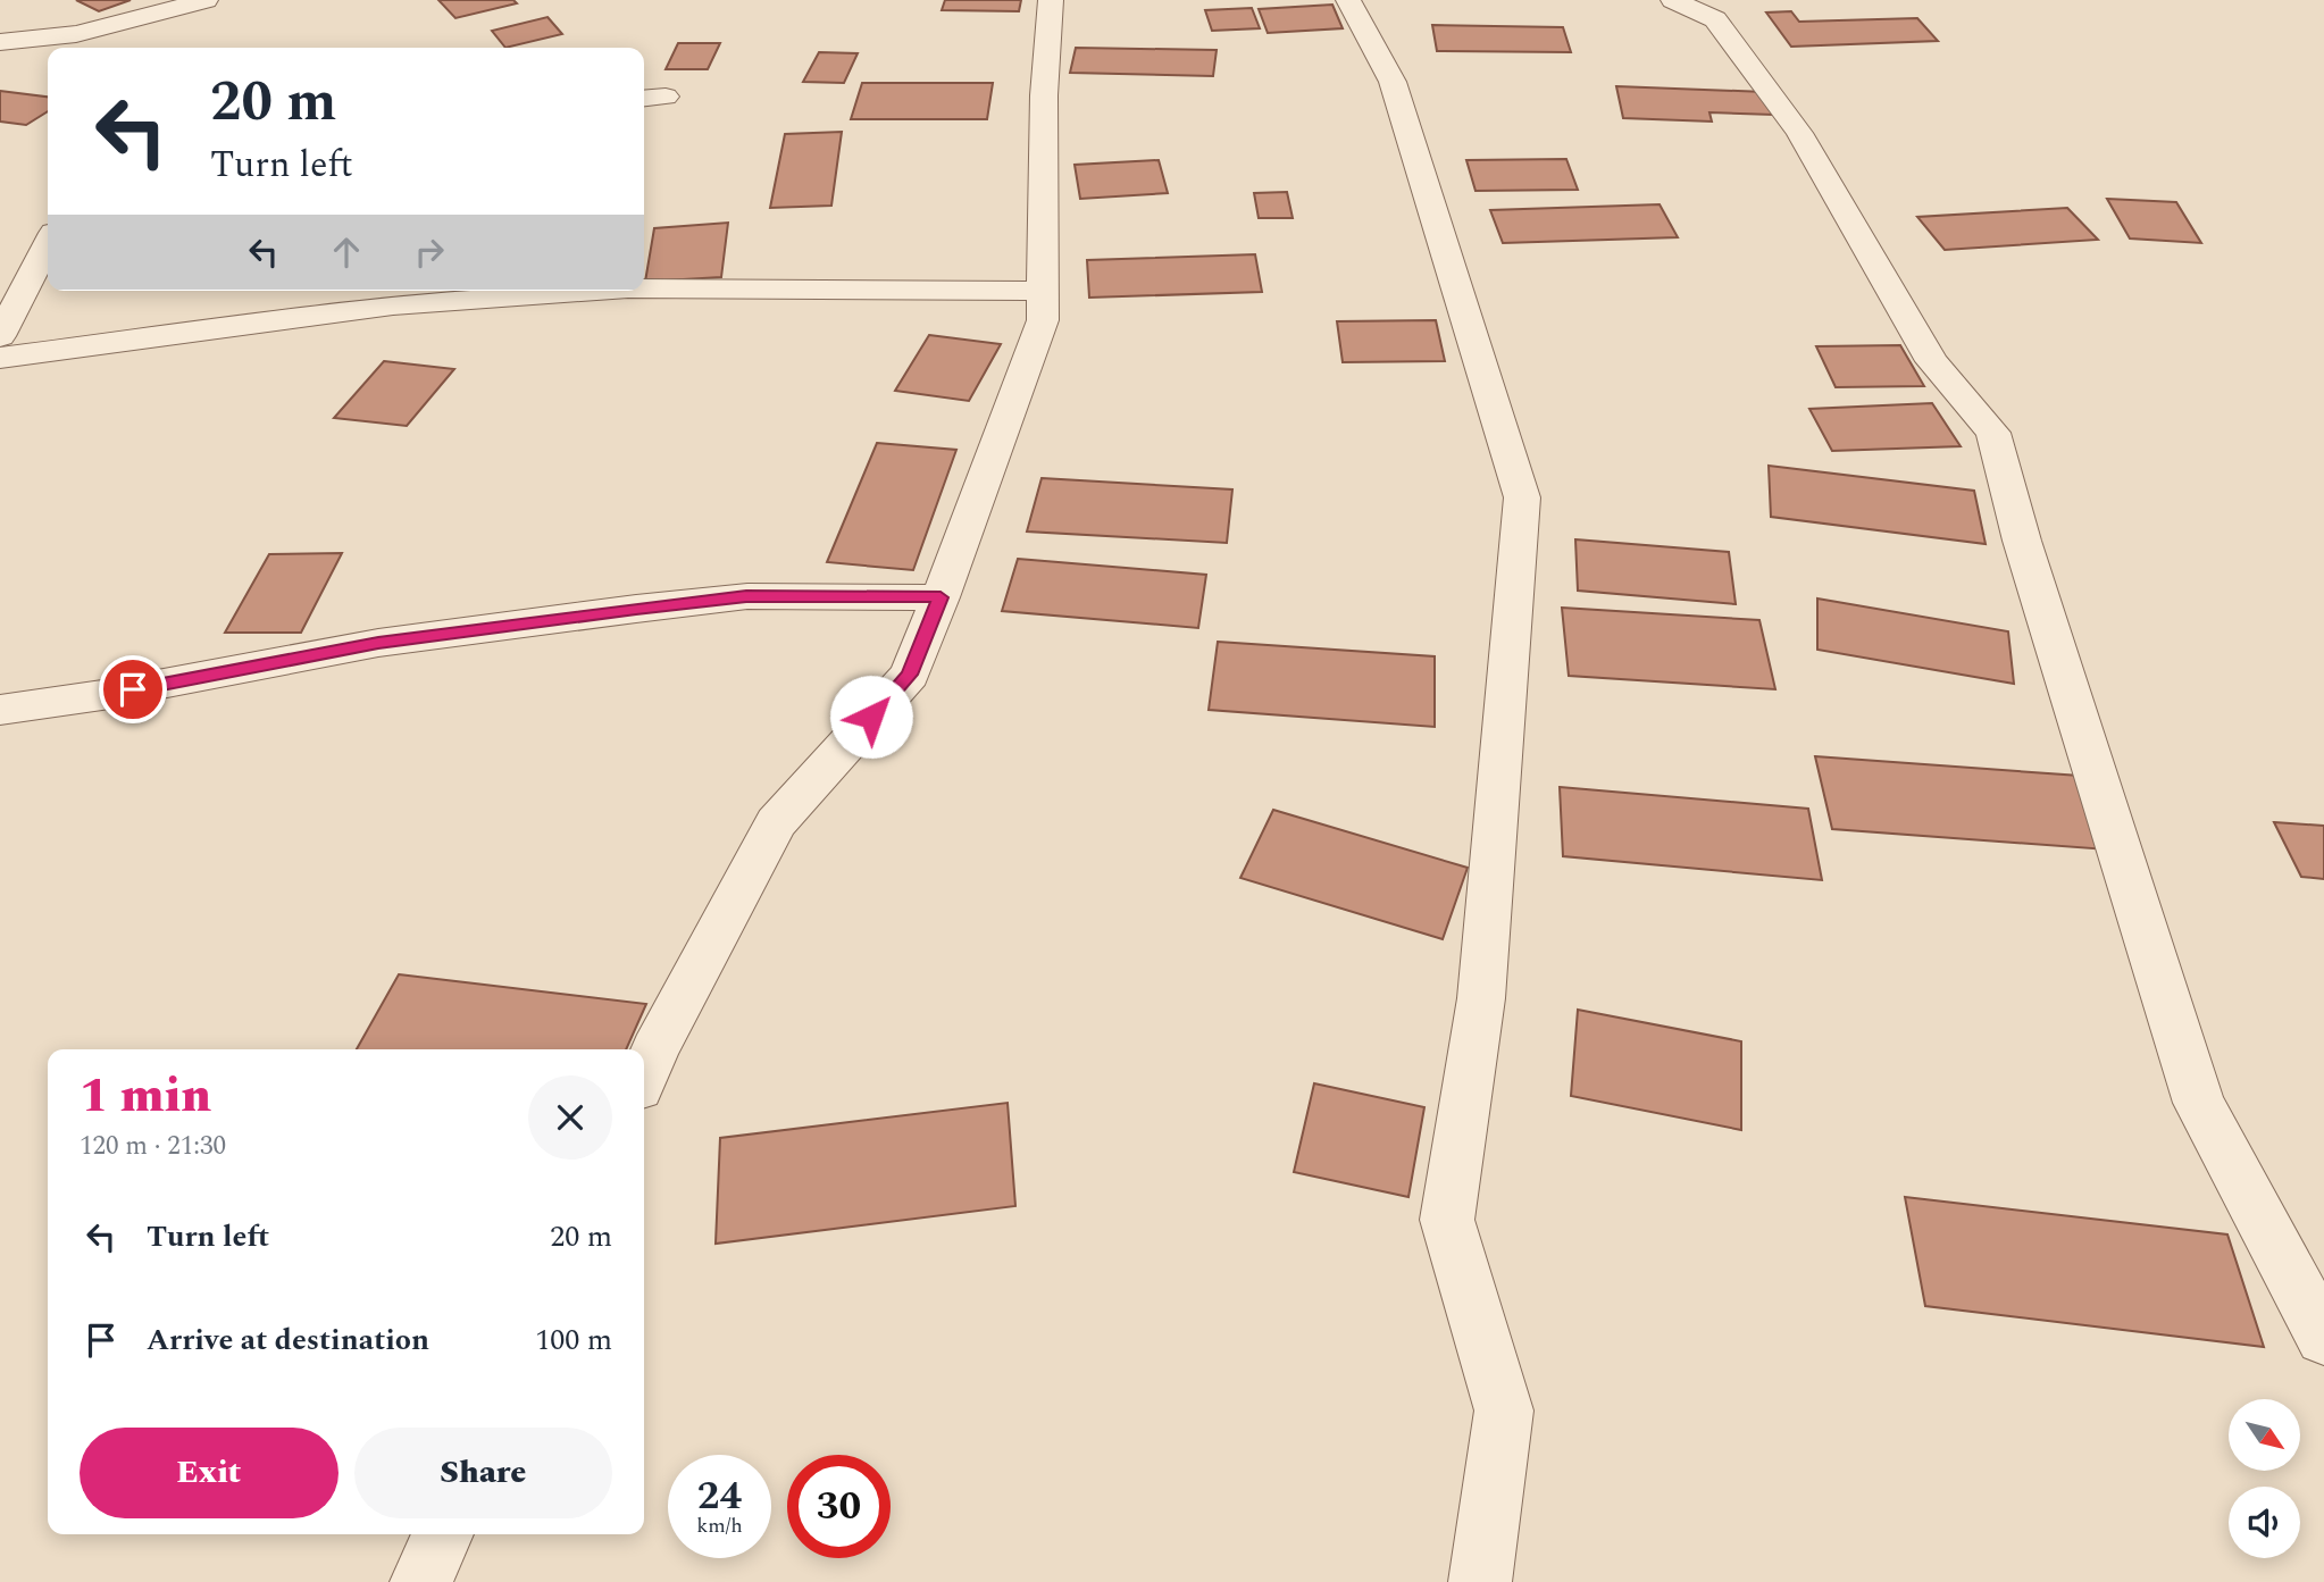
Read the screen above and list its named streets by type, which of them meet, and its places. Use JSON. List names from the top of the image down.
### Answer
{
  "north": "bottom right",
  "page": {
    "turn": ["20 m", "Turn left"],
    "heading": ["1 min", "120 m · 21:30"],
    "list": [
      {
        "name": "Turn left",
        "value": "20 m"
      },
      {
        "name": "Arrive at destination",
        "value": "100 m"
      }
    ],
    "buttons": ["Exit", "Share"],
    "speed": "24 km/h",
    "limit": "30"
  }
}
